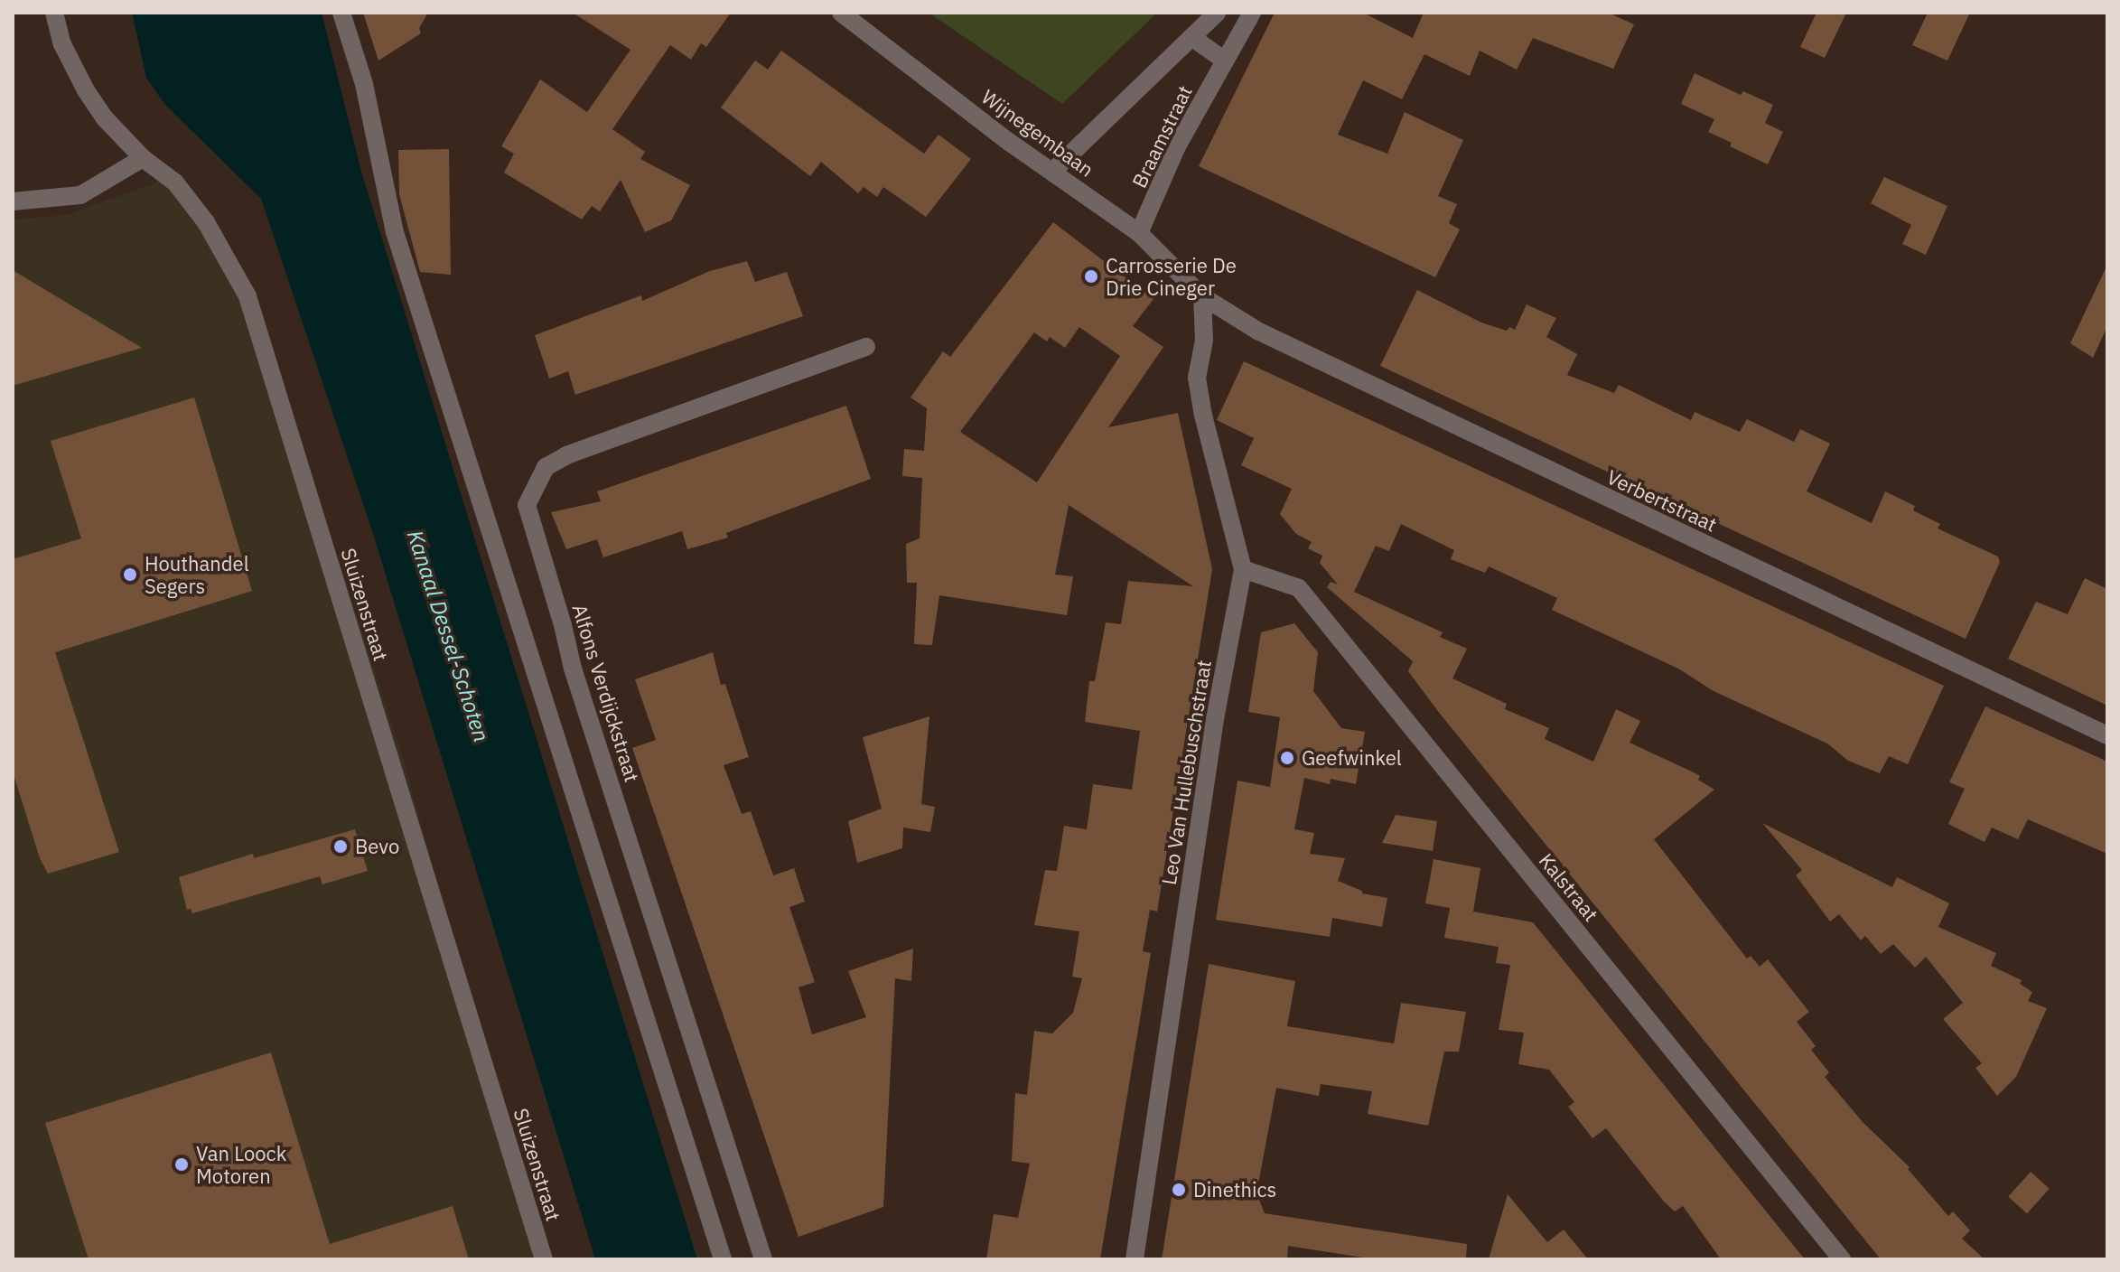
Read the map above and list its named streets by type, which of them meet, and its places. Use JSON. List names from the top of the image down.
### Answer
{
  "streets": {
    "street": [
      "Wijnegembaan",
      "Braamstraat",
      "Verbertstraat",
      "Sluizenstraat",
      "Alfons Verdijckstraat",
      "Leo Van Hullebuschstraat",
      "Kalstraat"
    ]
  },
  "crossings": [
    ["Wijnegembaan", "Braamstraat"],
    ["Wijnegembaan", "Verbertstraat"],
    ["Wijnegembaan", "Leo Van Hullebuschstraat"],
    ["Verbertstraat", "Leo Van Hullebuschstraat"],
    ["Leo Van Hullebuschstraat", "Kalstraat"]
  ],
  "water": ["Kanaal Dessel-Schoten"],
  "places": [
    "Carrosserie De Drie Cineger",
    "Houthandel Segers",
    "Geefwinkel",
    "Bevo",
    "Van Loock Motoren",
    "Dinethics"
  ]
}
